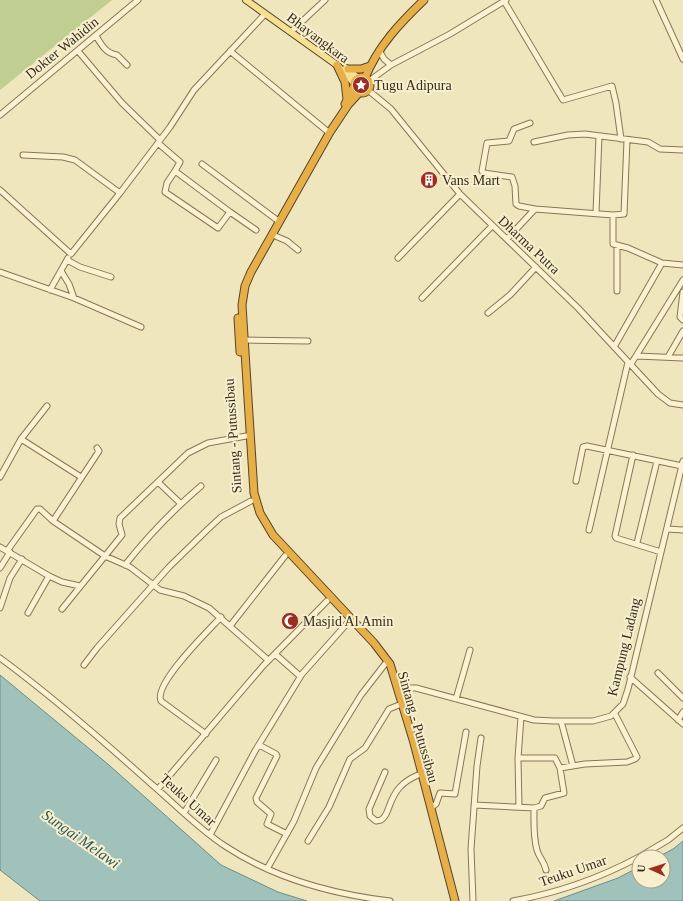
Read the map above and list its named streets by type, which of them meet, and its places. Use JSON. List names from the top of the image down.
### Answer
{
  "streets": {
    "highway": ["Sintang - Putussibau"],
    "main road": ["Bhayangkara"],
    "street": [
      "Dokter Wahidin",
      "Dharma Putra",
      "Kampung Ladang",
      "Teuku Umar"
    ]
  },
  "crossings": [
    ["Bhayangkara", "Sintang - Putussibau"],
    ["Sintang - Putussibau", "Kampung Ladang"]
  ],
  "water": ["Sungai Melawi"],
  "places": {
    "place": ["Tugu Adipura"],
    "building": ["Vans Mart"],
    "mosque": ["Masjid Al Amin"]
  },
  "north": "left"
}
